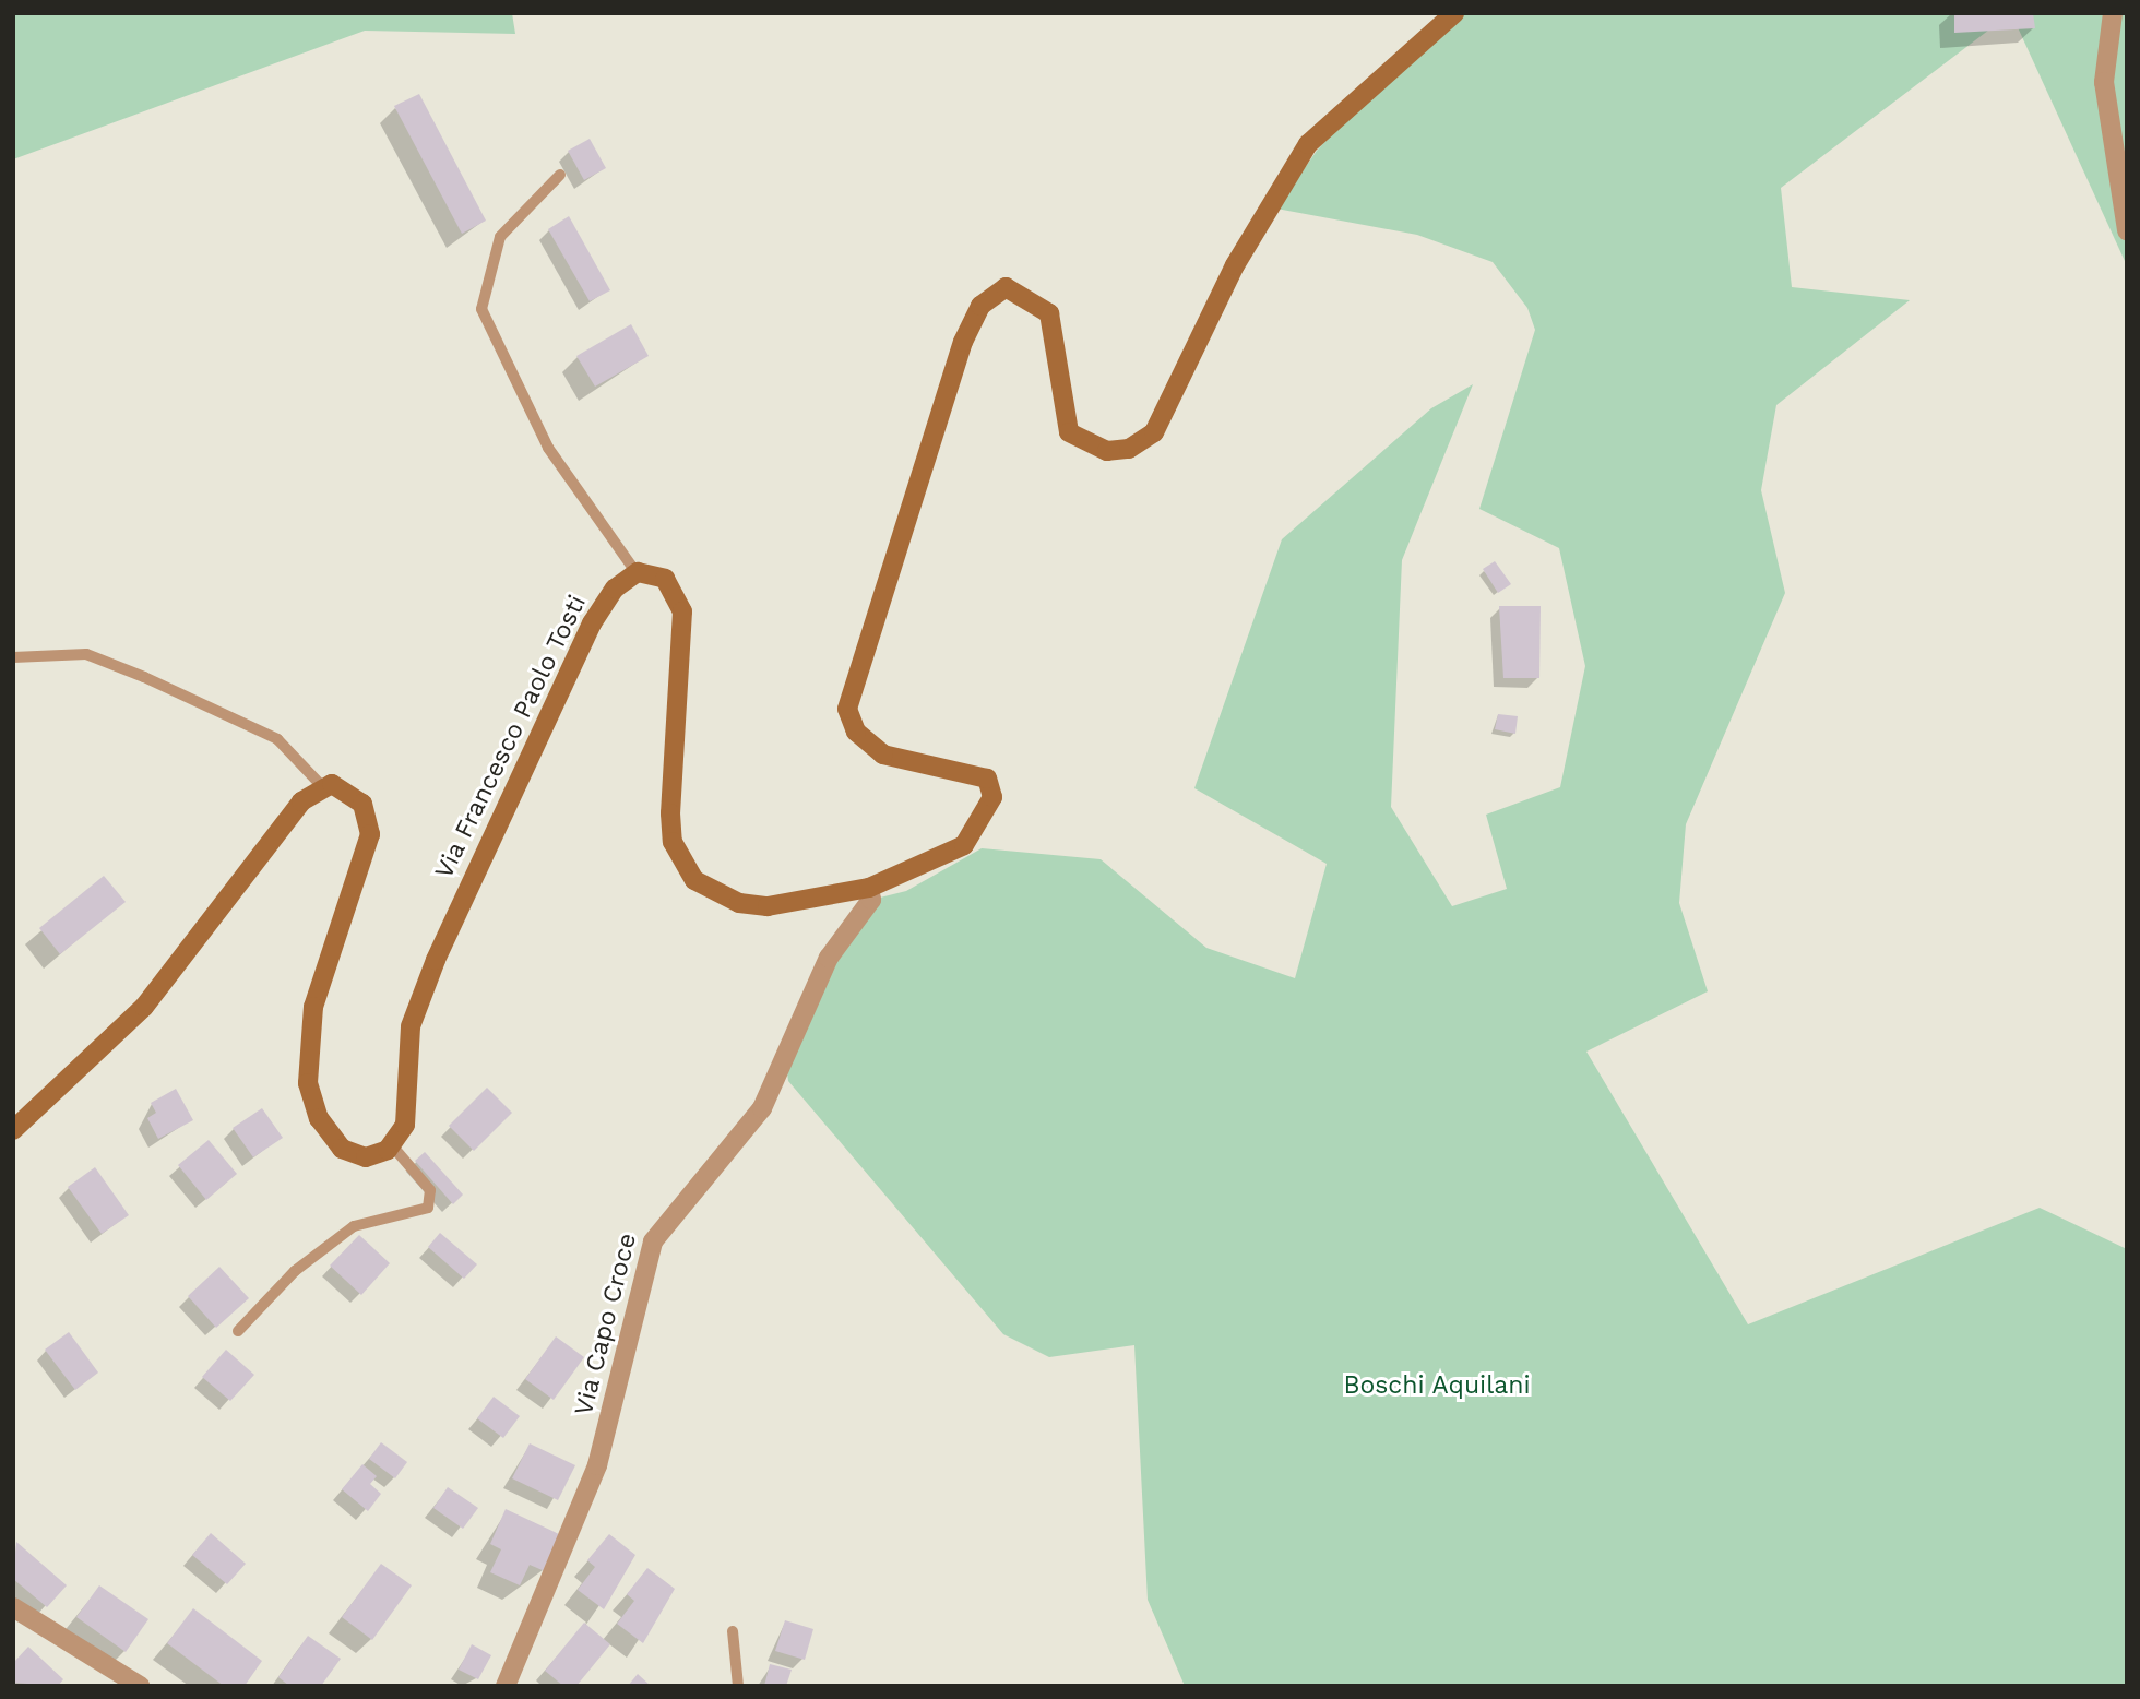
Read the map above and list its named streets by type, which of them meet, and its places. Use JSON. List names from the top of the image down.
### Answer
{
  "streets": {
    "main road": ["Via Francesco Paolo Tosti"],
    "street": ["Via Capo Croce"]
  },
  "parks": ["Boschi Aquilani"]
}
